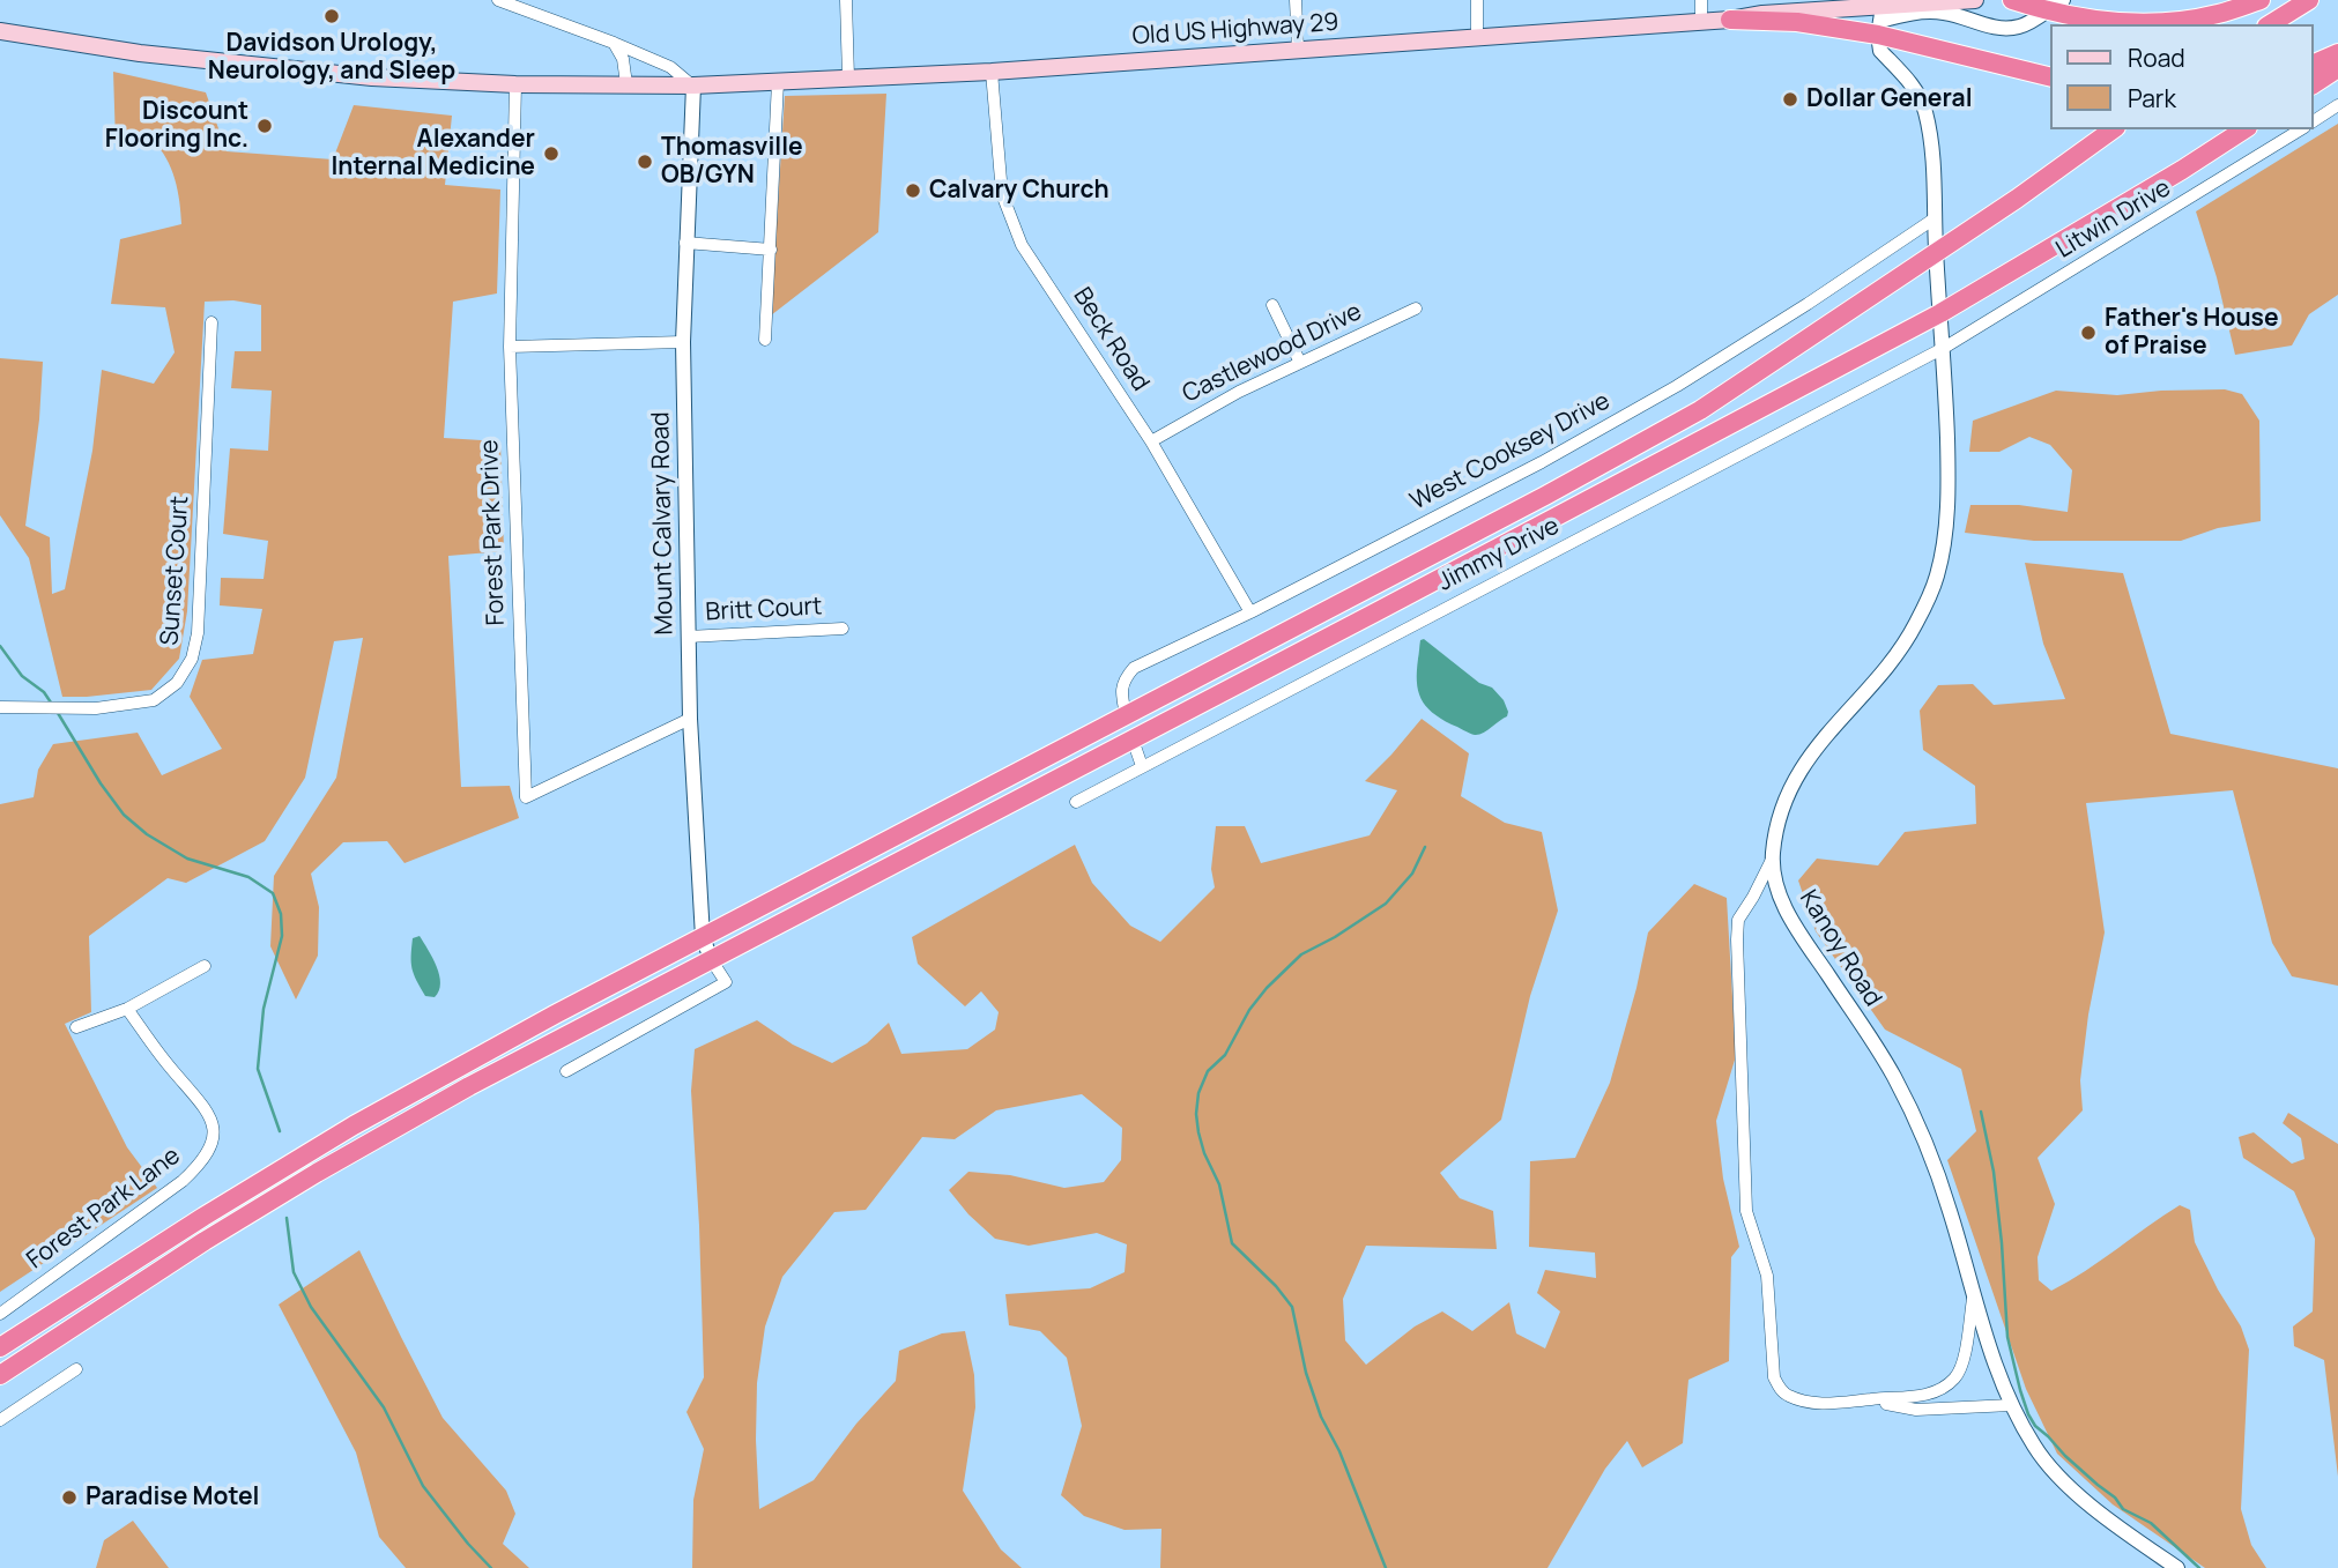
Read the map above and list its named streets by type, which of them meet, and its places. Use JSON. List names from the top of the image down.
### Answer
{
  "streets": {
    "main road": ["Old US Highway 29"],
    "street": [
      "Litwin Drive",
      "Beck Road",
      "Castlewood Drive",
      "West Cooksey Drive",
      "Mount Calvary Road",
      "Forest Park Drive",
      "Jimmy Drive",
      "Sunset Court",
      "Britt Court",
      "Kanoy Road",
      "Forest Park Lane"
    ]
  },
  "crossings": [
    ["Old US Highway 29", "Beck Road"],
    ["Old US Highway 29", "Mount Calvary Road"],
    ["Old US Highway 29", "Forest Park Drive"],
    ["Old US Highway 29", "Kanoy Road"],
    ["Litwin Drive", "Jimmy Drive"],
    ["Litwin Drive", "Kanoy Road"],
    ["Beck Road", "Castlewood Drive"],
    ["Beck Road", "West Cooksey Drive"],
    ["West Cooksey Drive", "Kanoy Road"],
    ["Mount Calvary Road", "Forest Park Drive"],
    ["Mount Calvary Road", "Britt Court"],
    ["Jimmy Drive", "Kanoy Road"]
  ],
  "places": [
    "Davidson Urology, Neurology, and Sleep",
    "Dollar General",
    "Discount Flooring Inc.",
    "Alexander Internal Medicine",
    "Thomasville OB/GYN",
    "Calvary Church",
    "Father's House of Praise",
    "Paradise Motel"
  ],
  "legend": ["Road", "Park"]
}
